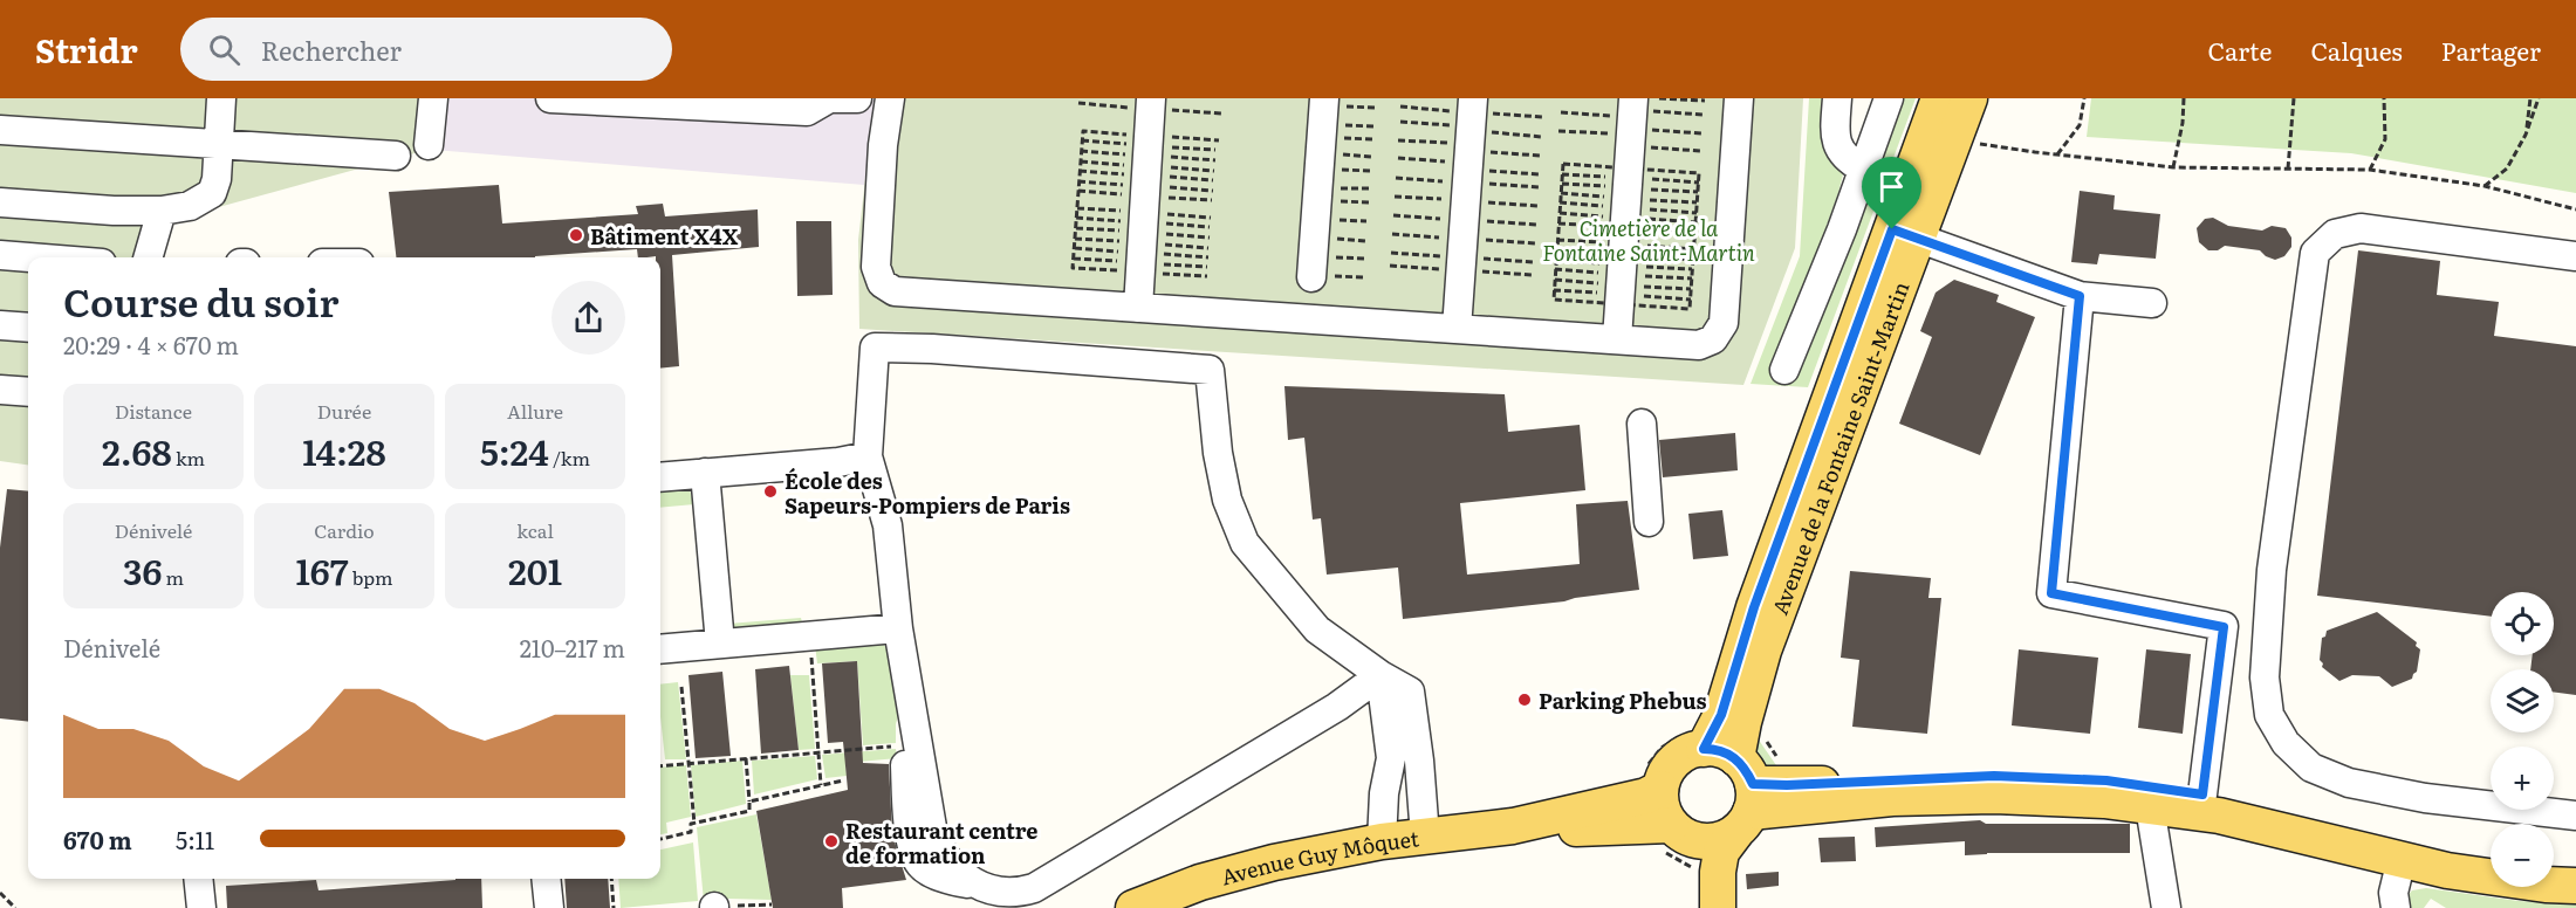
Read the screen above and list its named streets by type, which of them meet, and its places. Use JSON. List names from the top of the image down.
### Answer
{
  "streets": {
    "main road": ["Avenue de la Fontaine Saint-Martin", "Avenue Guy Môquet"]
  },
  "crossings": [
    ["Avenue de la Fontaine Saint-Martin", "Avenue Guy Môquet"]
  ],
  "parks": ["Cimetière de la Fontaine Saint-Martin"],
  "places": [
    "Bâtiment X4X",
    "École des Sapeurs-Pompiers de Paris",
    "Parking Phebus",
    "Restaurant centre de formation"
  ],
  "page": {
    "header": "Stridr",
    "search": "Rechercher",
    "nav": ["Carte", "Calques", "Partager"],
    "heading": ["Course du soir", "20:29 · 4 × 670 m"],
    "stats": [
      ["Distance", "2.68 km"],
      ["Durée", "14:28"],
      ["Allure", "5:24 /km"],
      ["Dénivelé", "36 m"],
      ["Cardio", "167 bpm"],
      ["kcal", "201"]
    ],
    "map_buttons": ["+", "−"],
    "chart": ["Dénivelé", "210–217 m"],
    "list": [
      {
        "name": "670 m",
        "note": "5:11"
      }
    ]
  }
}
